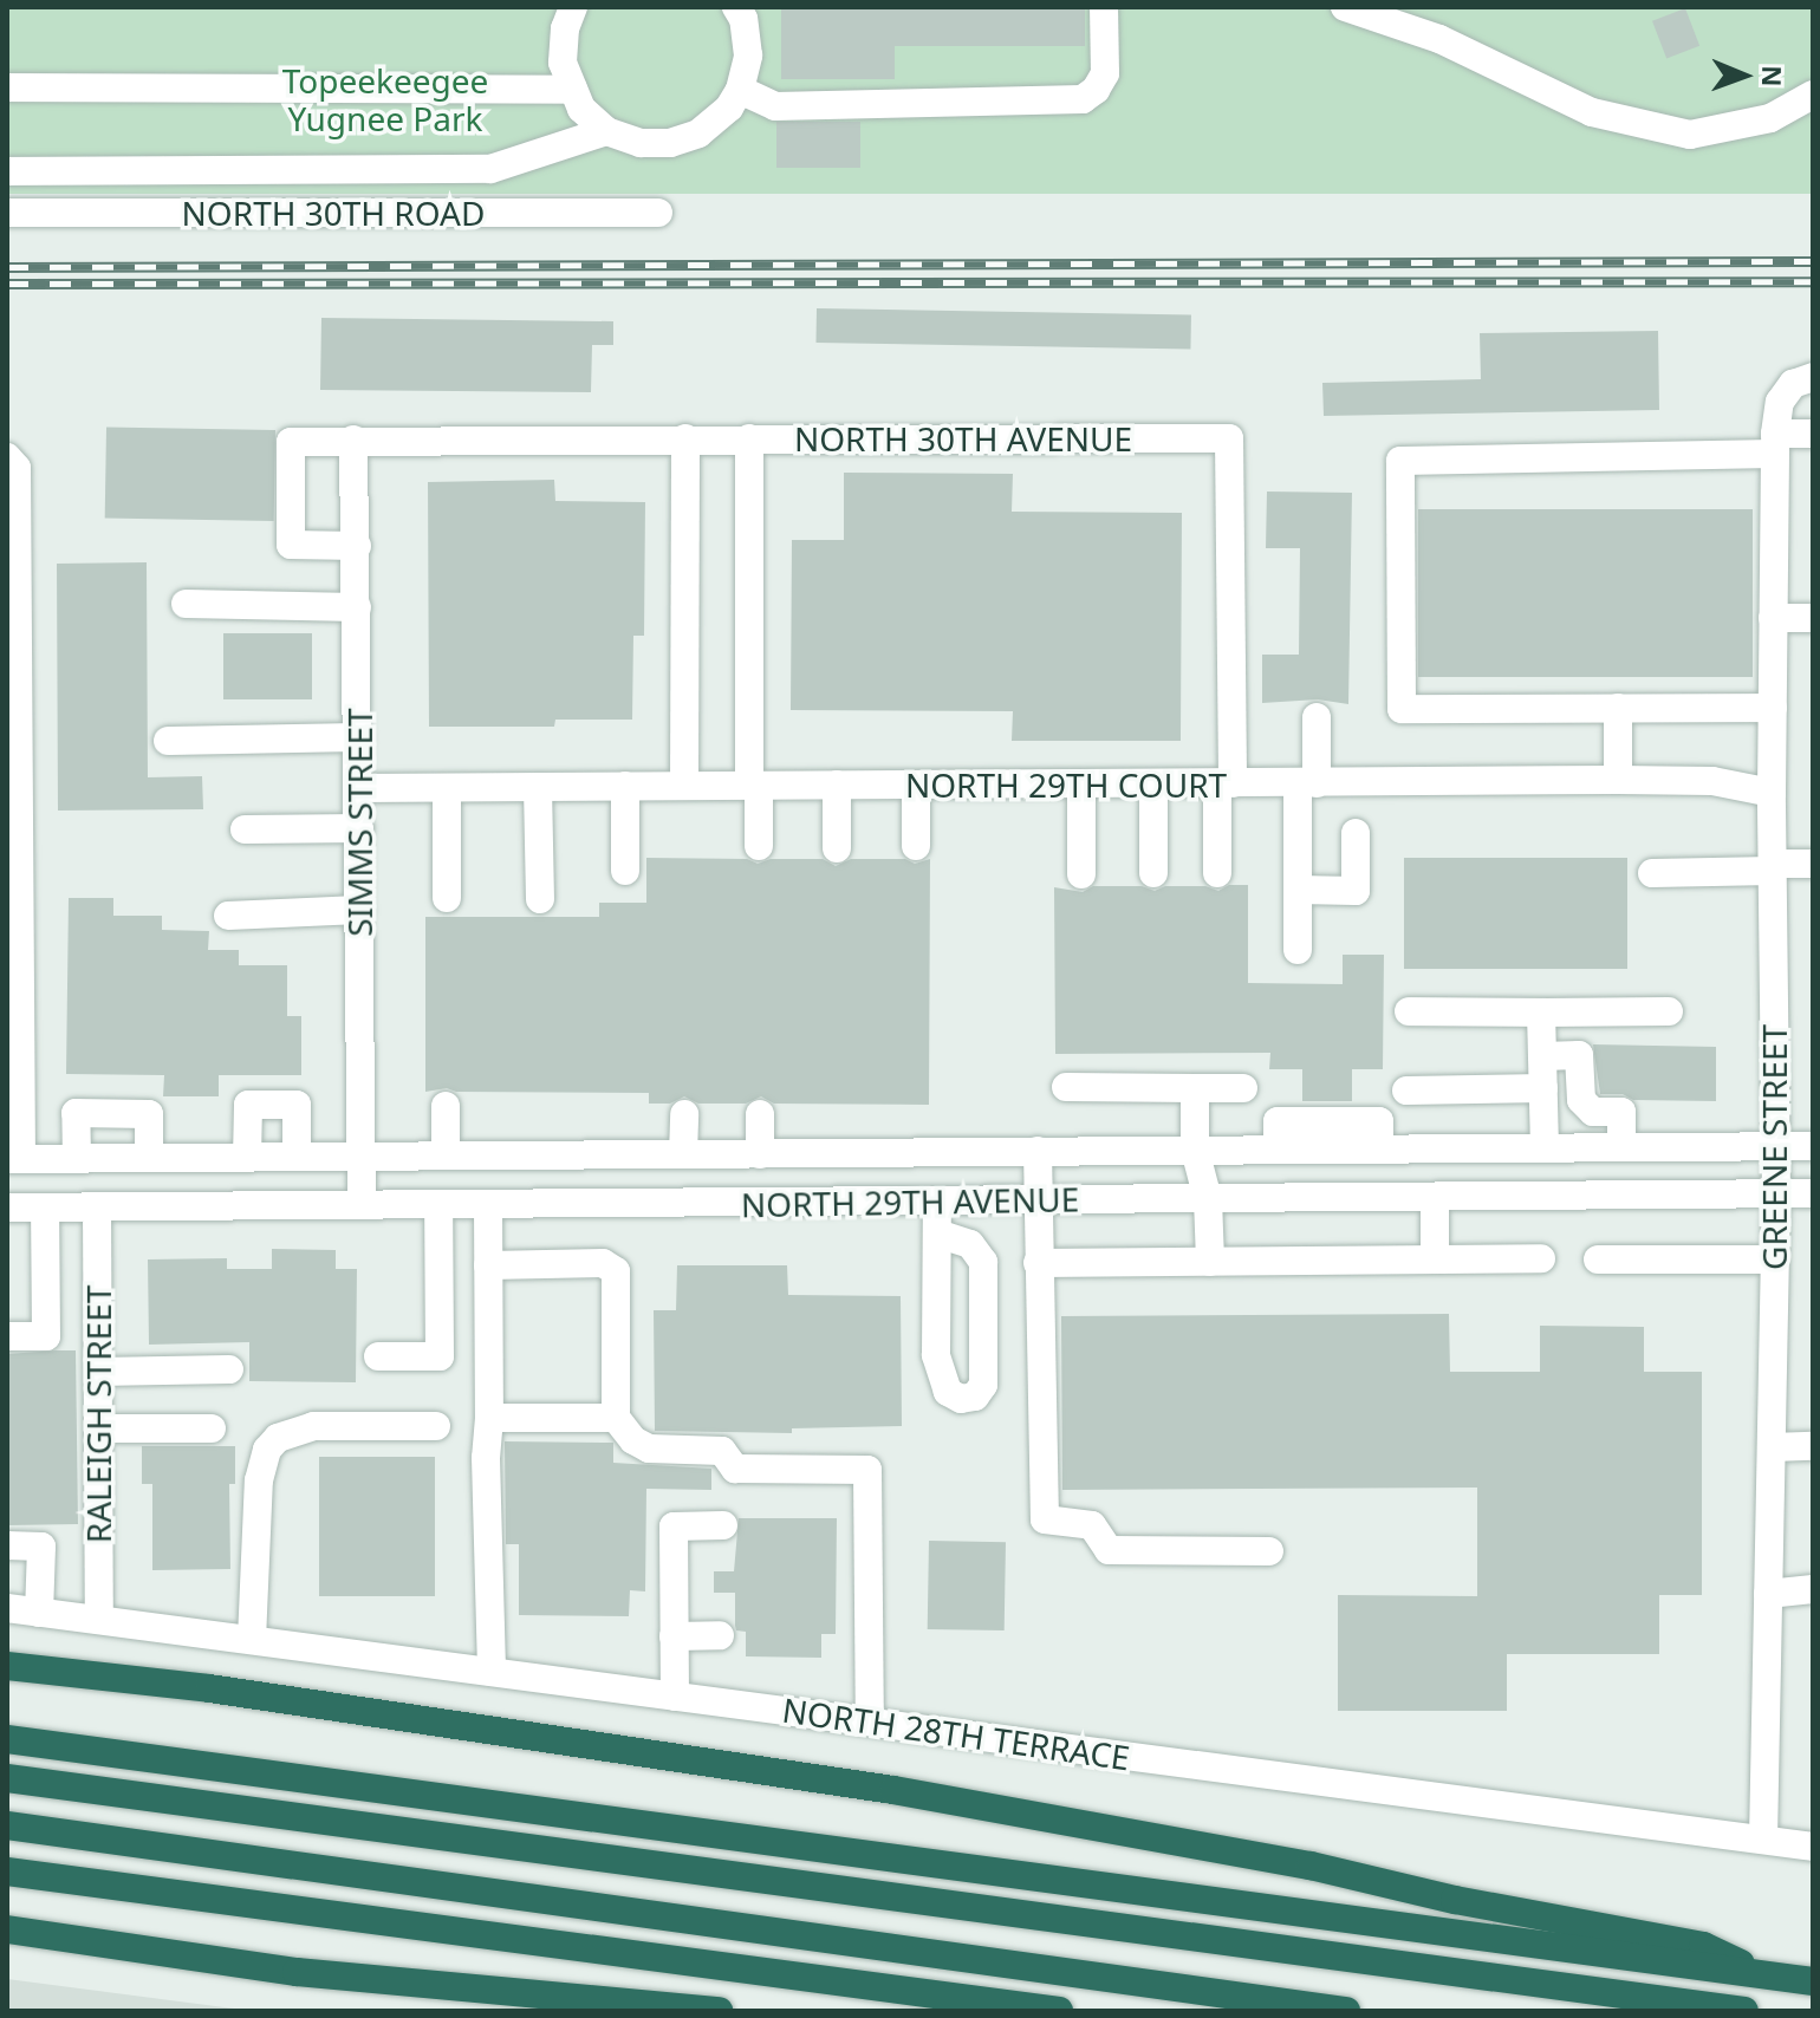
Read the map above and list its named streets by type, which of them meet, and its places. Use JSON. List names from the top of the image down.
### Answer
{
  "streets": {
    "street": [
      "NORTH 30TH ROAD",
      "NORTH 30TH AVENUE",
      "NORTH 29TH COURT",
      "SIMMS STREET",
      "GREENE STREET",
      "NORTH 29TH AVENUE",
      "RALEIGH STREET",
      "NORTH 28TH TERRACE"
    ]
  },
  "crossings": [
    ["NORTH 30TH AVENUE", "NORTH 29TH COURT"],
    ["NORTH 30TH AVENUE", "SIMMS STREET"],
    ["NORTH 29TH COURT", "SIMMS STREET"],
    ["NORTH 29TH COURT", "GREENE STREET"],
    ["SIMMS STREET", "NORTH 29TH AVENUE"],
    ["GREENE STREET", "NORTH 29TH AVENUE"],
    ["GREENE STREET", "NORTH 28TH TERRACE"],
    ["NORTH 29TH AVENUE", "RALEIGH STREET"],
    ["RALEIGH STREET", "NORTH 28TH TERRACE"]
  ],
  "parks": ["Topeekeegee Yugnee Park"],
  "north": "right"
}
